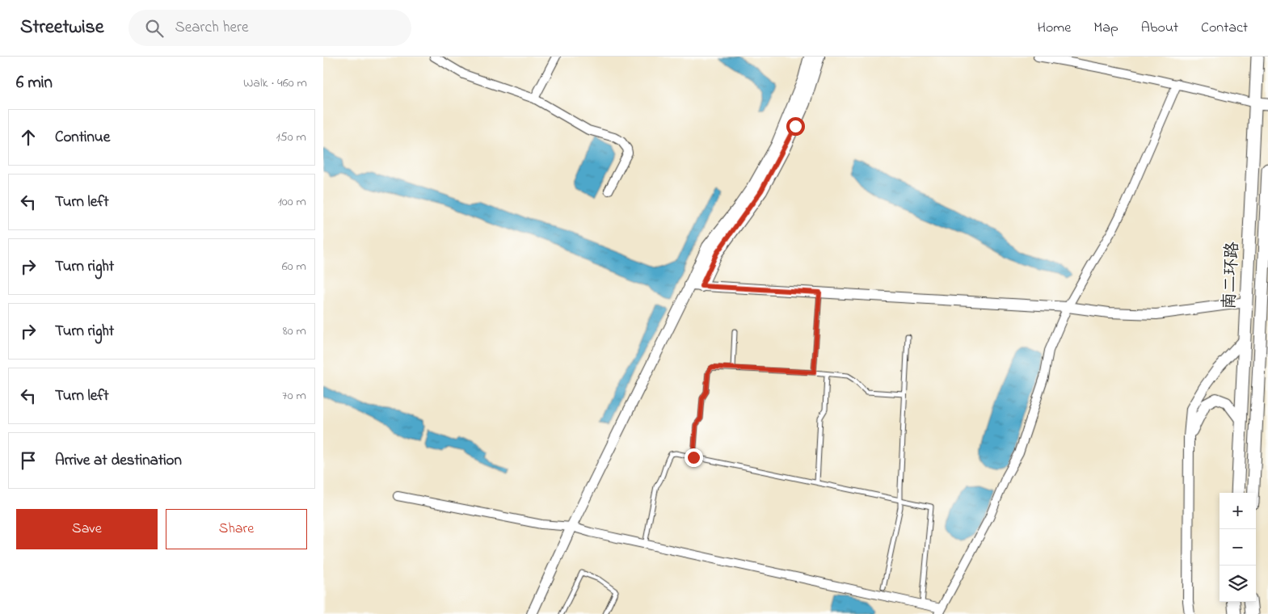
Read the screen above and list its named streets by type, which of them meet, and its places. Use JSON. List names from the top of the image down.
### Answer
{
  "streets": {
    "main road": ["南二环路"]
  },
  "page": {
    "header": "Streetwise",
    "search": "Search here",
    "nav": [
      "Home",
      "Map",
      "About",
      "Contact"
    ],
    "heading": ["6 min", "Walk · 460 m"],
    "list": [
      ["Continue", "150 m"],
      ["Turn left", "100 m"],
      ["Turn right", "60 m"],
      ["Turn right", "80 m"],
      ["Turn left", "70 m"],
      "Arrive at destination"
    ],
    "map_buttons": ["+", "−"],
    "buttons": ["Save", "Share"]
  }
}
